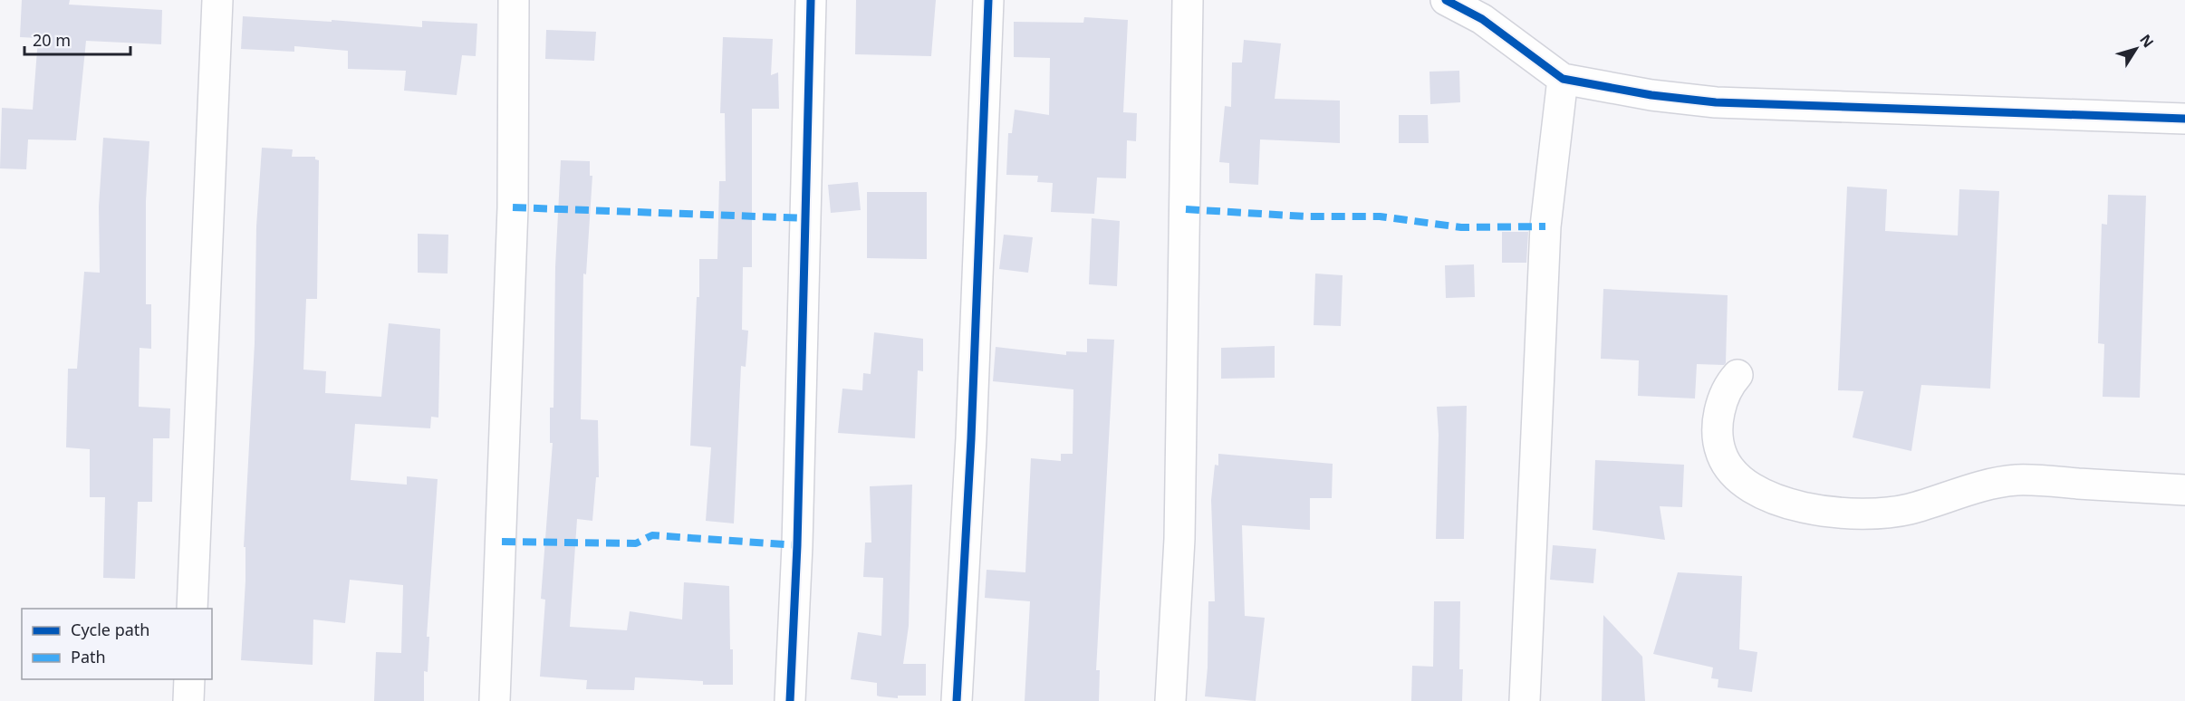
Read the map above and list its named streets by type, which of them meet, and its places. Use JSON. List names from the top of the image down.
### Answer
{
  "legend": ["Cycle path", "Path"],
  "scale_bar": "20 m",
  "north": "top right"
}
